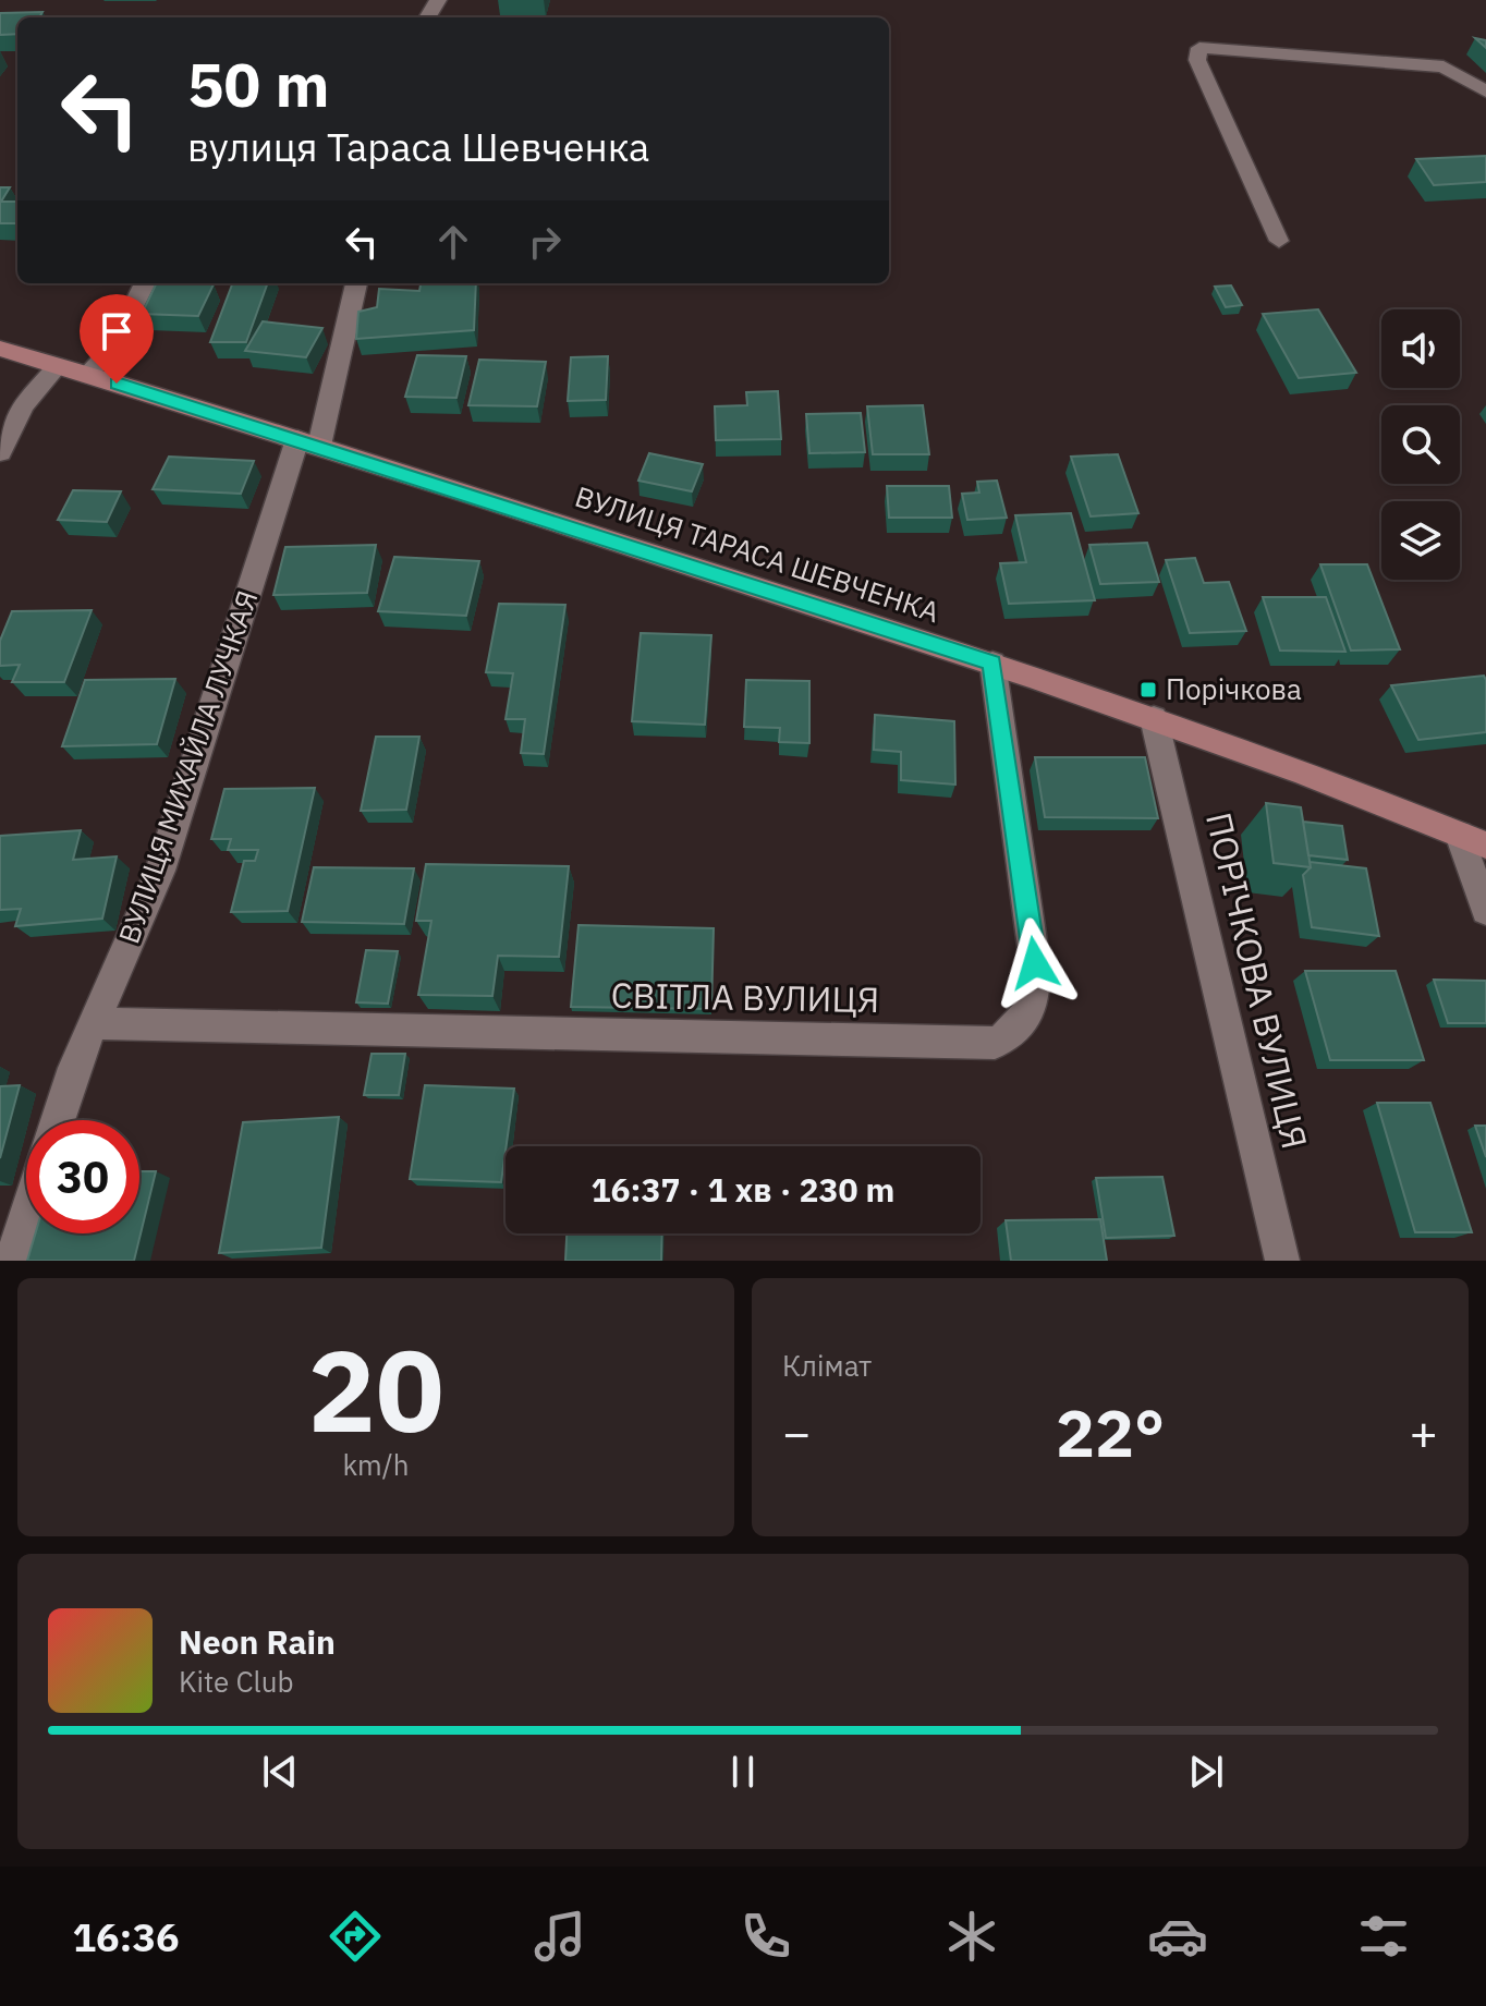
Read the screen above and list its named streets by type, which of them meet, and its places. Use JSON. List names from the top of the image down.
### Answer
{
  "streets": {
    "main road": ["ВУЛИЦЯ ТАРАСА ШЕВЧЕНКА"],
    "street": ["ВУЛИЦЯ МИХАЙЛА ЛУЧКАЯ", "ПОРІЧКОВА ВУЛИЦЯ", "СВІТЛА ВУЛИЦЯ"]
  },
  "crossings": [
    ["ВУЛИЦЯ ТАРАСА ШЕВЧЕНКА", "ВУЛИЦЯ МИХАЙЛА ЛУЧКАЯ"],
    ["ВУЛИЦЯ ТАРАСА ШЕВЧЕНКА", "ПОРІЧКОВА ВУЛИЦЯ"],
    ["ВУЛИЦЯ ТАРАСА ШЕВЧЕНКА", "СВІТЛА ВУЛИЦЯ"],
    ["ВУЛИЦЯ МИХАЙЛА ЛУЧКАЯ", "СВІТЛА ВУЛИЦЯ"]
  ],
  "places": {
    "transit": ["Порічкова"]
  },
  "page": {
    "turn": ["50 m", "вулиця Тараса Шевченка"],
    "limit": "30",
    "trip": "16:37 · 1 хв · 230 m",
    "tile": [
      ["20", "km/h"],
      "Клімат"
    ],
    "heat": ["−", "22°", "+"],
    "song": ["Neon Rain", "Kite Club"],
    "tabs": "16:36"
  }
}
